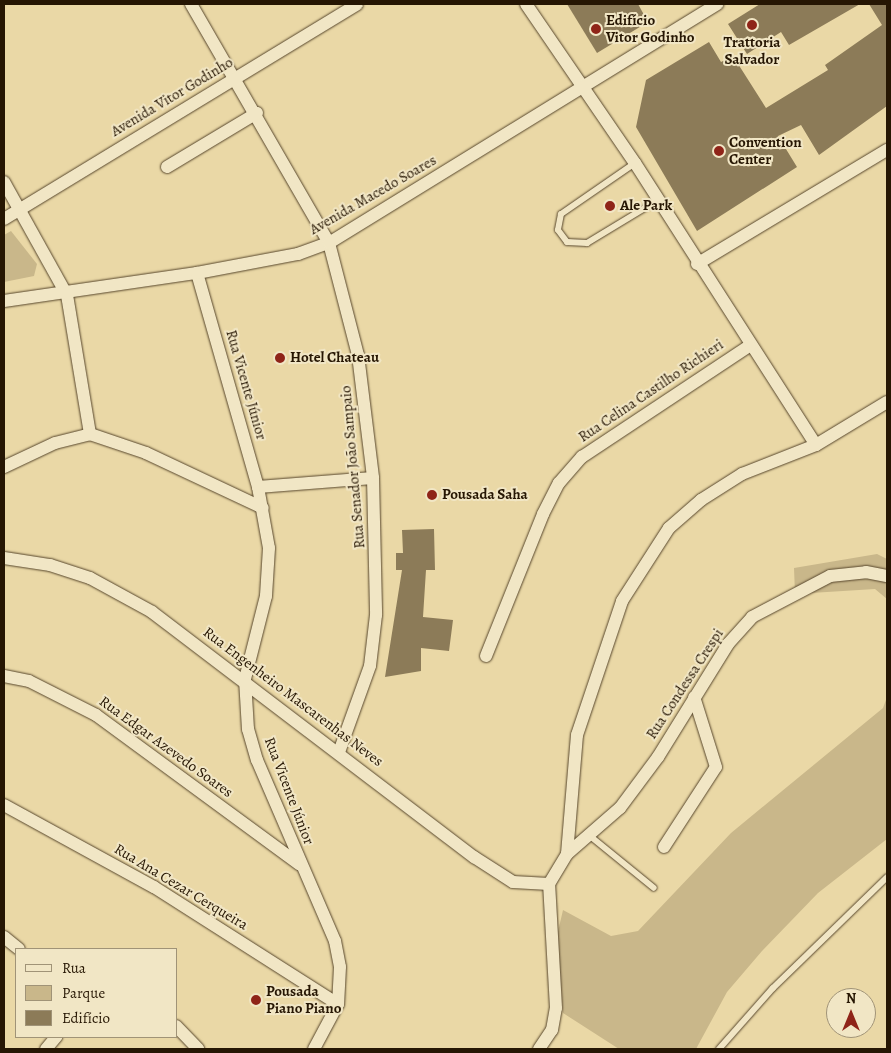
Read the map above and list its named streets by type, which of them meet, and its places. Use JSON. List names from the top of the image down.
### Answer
{
  "streets": {
    "street": [
      "Avenida Vitor Godinho",
      "Avenida Macedo Soares",
      "Rua Vicente Júnior",
      "Rua Celina Castilho Richieri",
      "Rua Senador João Sampaio",
      "Rua Condessa Crespi",
      "Rua Engenheiro Mascarenhas Neves",
      "Rua Edgar Azevedo Soares",
      "Rua Ana Cezar Cerqueira"
    ]
  },
  "crossings": [
    ["Avenida Vitor Godinho", "Rua Senador João Sampaio"],
    ["Avenida Macedo Soares", "Rua Vicente Júnior"],
    ["Avenida Macedo Soares", "Rua Senador João Sampaio"],
    ["Rua Vicente Júnior", "Rua Engenheiro Mascarenhas Neves"],
    ["Rua Vicente Júnior", "Rua Edgar Azevedo Soares"],
    ["Rua Vicente Júnior", "Rua Ana Cezar Cerqueira"],
    ["Rua Senador João Sampaio", "Rua Engenheiro Mascarenhas Neves"]
  ],
  "places": [
    "Trattoria Salvador",
    "Edifício Vitor Godinho",
    "Convention Center",
    "Ale Park",
    "Hotel Chateau",
    "Pousada Saha",
    "Pousada Piano Piano"
  ],
  "legend": ["Rua", "Parque", "Edifício"],
  "north": "top"
}
